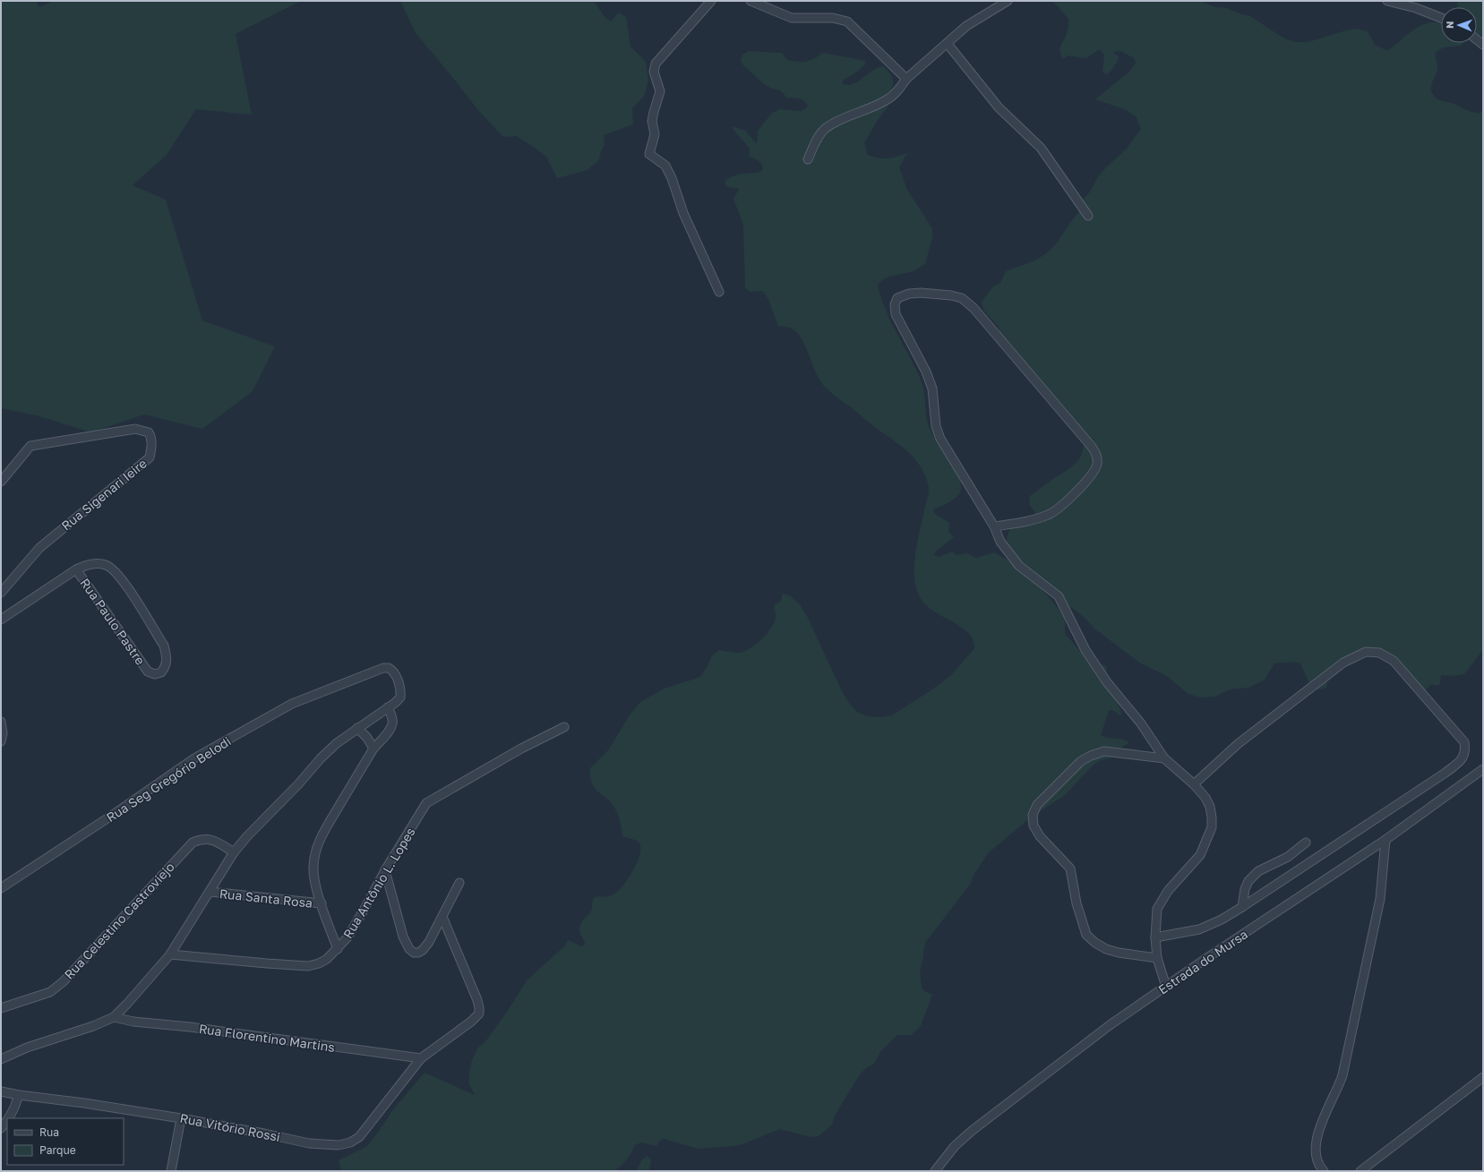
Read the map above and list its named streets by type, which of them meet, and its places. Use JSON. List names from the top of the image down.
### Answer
{
  "streets": {
    "street": [
      "Rua Sigenari Ieire",
      "Rua Paulo Pastre",
      "Rua Seg Gregório Belodi",
      "Rua Antônio L. Lopes",
      "Rua Santa Rosa",
      "Rua Celestino Castroviejo",
      "Estrada do Mursa",
      "Rua Florentino Martins",
      "Rua Vitório Rossi"
    ]
  },
  "crossings": [
    ["Rua Florentino Martins", "Rua Vitório Rossi"]
  ],
  "legend": ["Rua", "Parque"],
  "north": "left"
}
